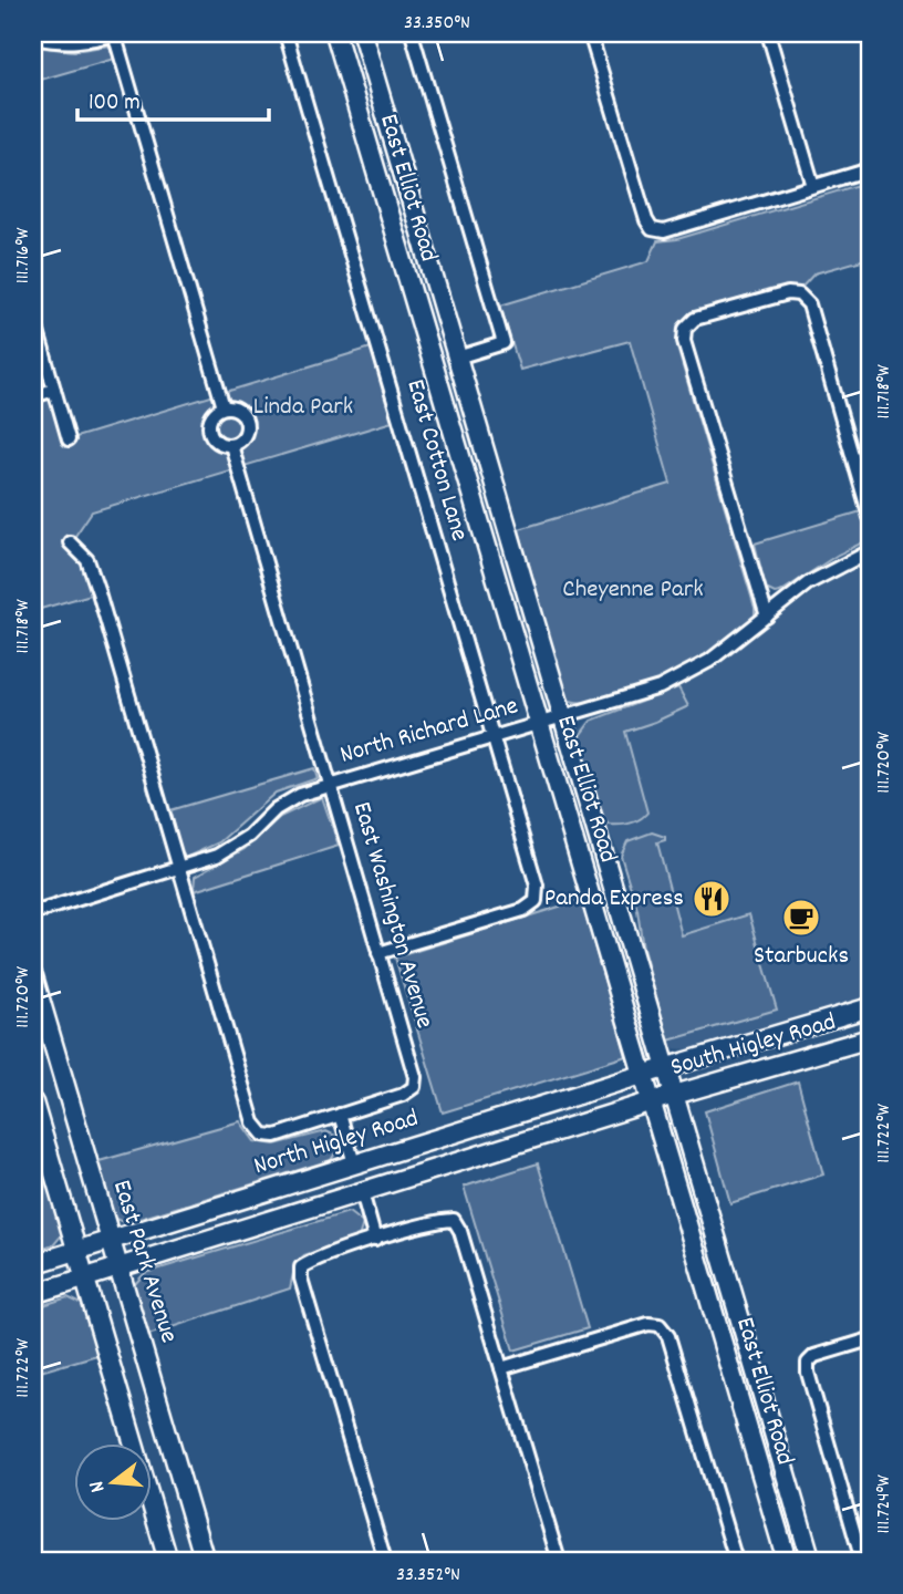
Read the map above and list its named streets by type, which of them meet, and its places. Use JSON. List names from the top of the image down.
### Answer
{
  "streets": {
    "main road": [
      "East Elliot Road",
      "South Higley Road",
      "North Higley Road",
      "East Park Avenue"
    ],
    "street": ["East Cotton Lane", "North Richard Lane", "East Washington Avenue"]
  },
  "crossings": [
    ["East Elliot Road", "North Richard Lane"],
    ["East Elliot Road", "South Higley Road"],
    ["East Elliot Road", "North Higley Road"],
    ["East Cotton Lane", "North Richard Lane"],
    ["East Cotton Lane", "East Washington Avenue"],
    ["North Richard Lane", "East Washington Avenue"],
    ["South Higley Road", "North Higley Road"],
    ["North Higley Road", "East Park Avenue"]
  ],
  "parks": ["Linda Park", "Cheyenne Park"],
  "places": {
    "restaurant": ["Panda Express"],
    "cafe": ["Starbucks"]
  },
  "scale_bar": "100 m",
  "north": "left",
  "coordinates": [
    "33.350°N",
    "111.716°W",
    "111.718°W",
    "111.720°W",
    "111.722°W",
    "111.724°W",
    "33.352°N"
  ]
}
